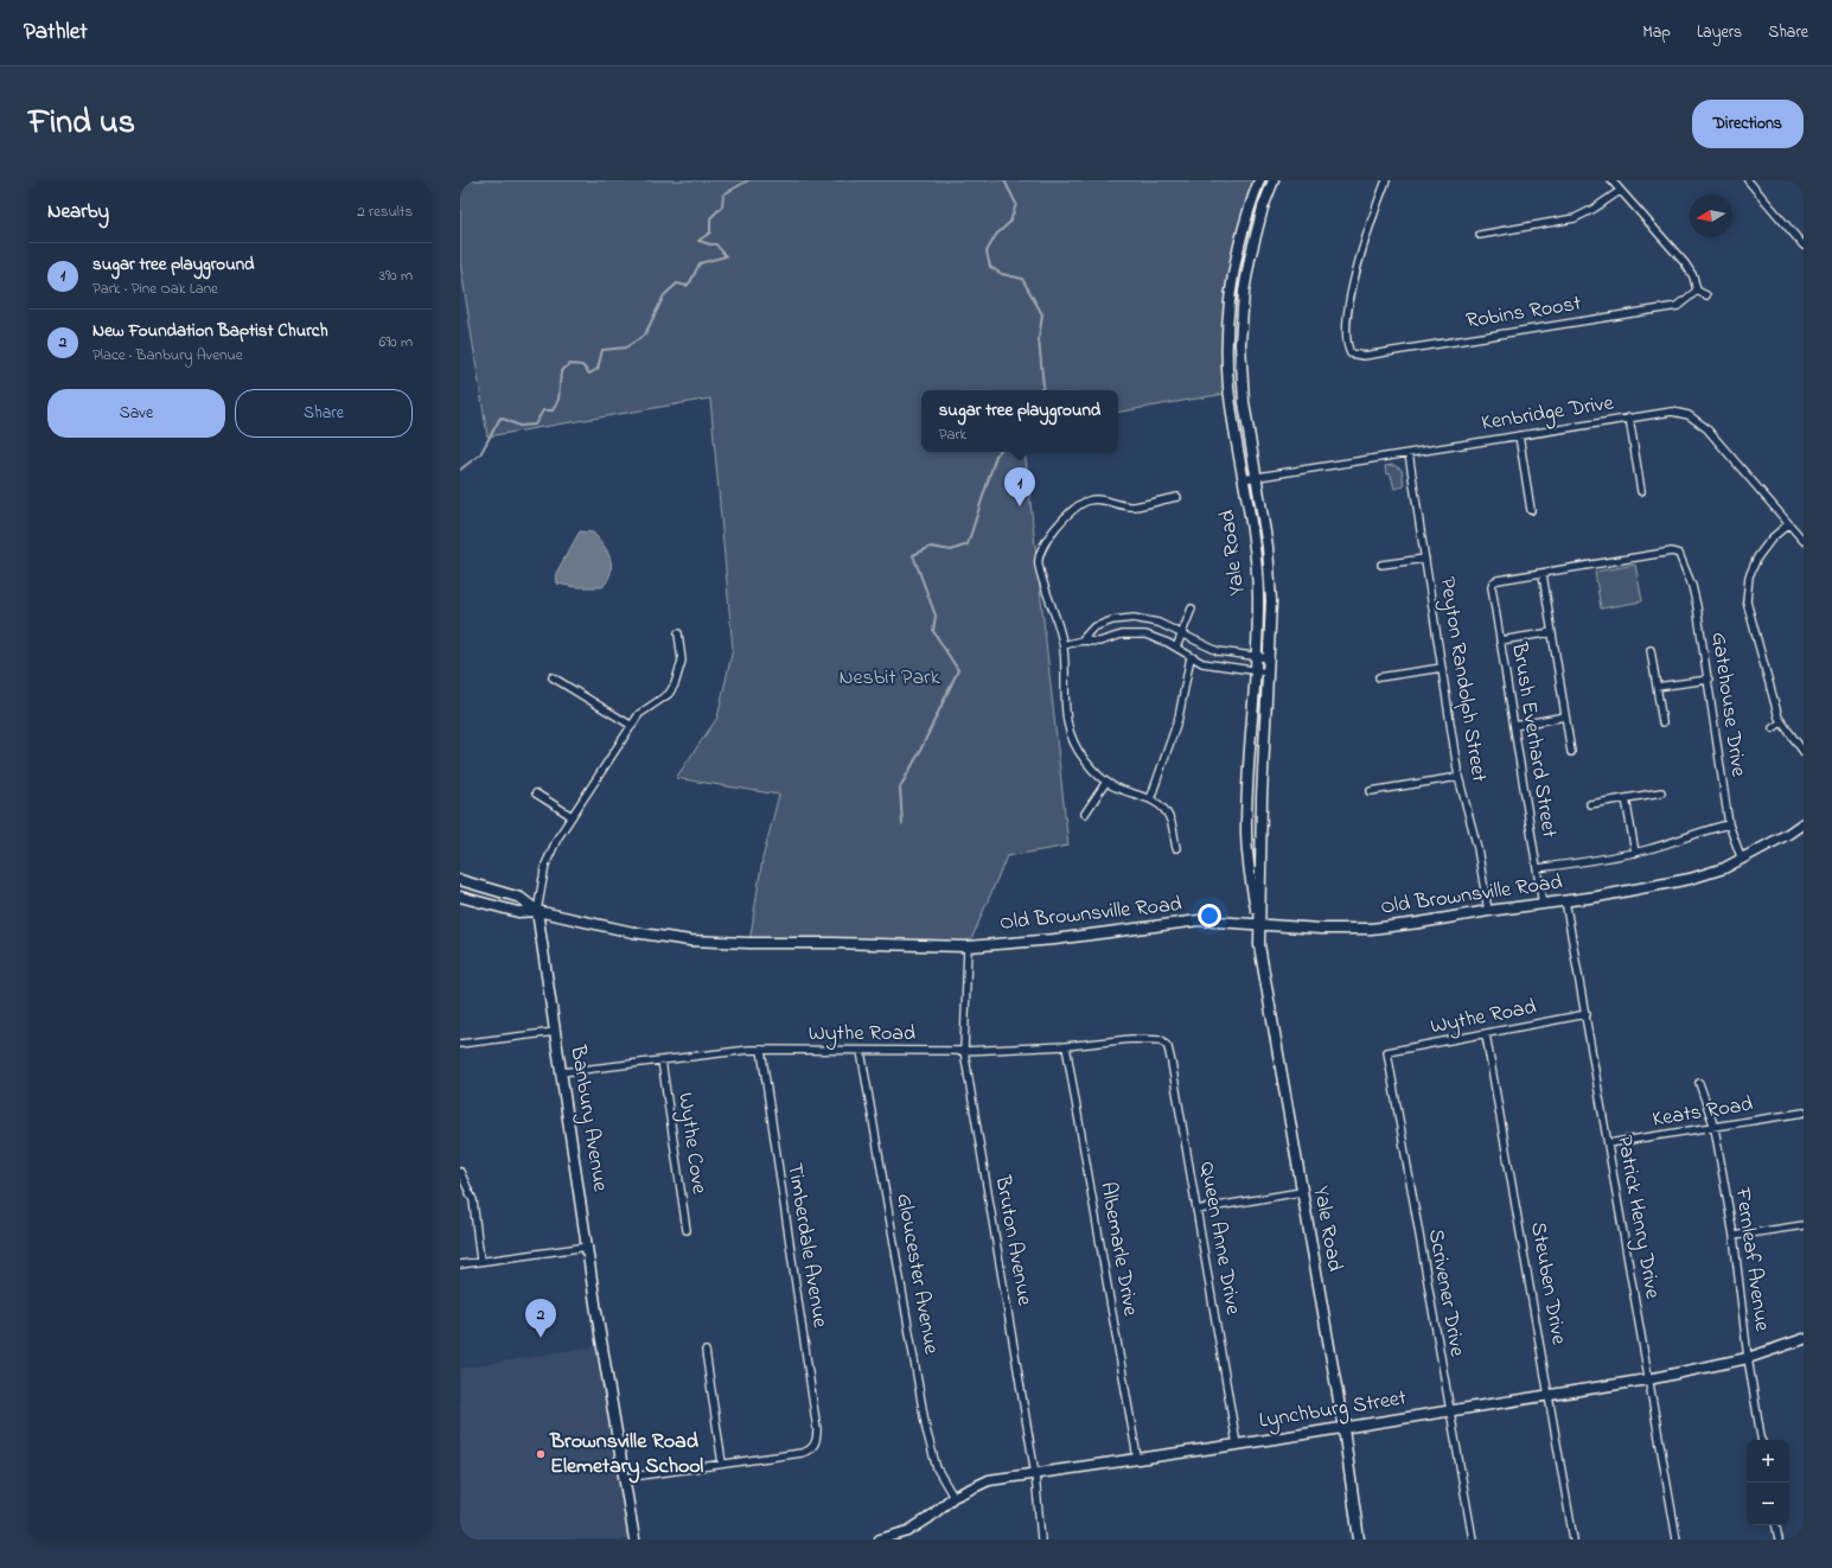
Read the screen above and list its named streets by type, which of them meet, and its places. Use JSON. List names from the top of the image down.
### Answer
{
  "streets": {
    "main road": [
      "Yale Road",
      "Old Brownsville Road",
      "Banbury Avenue",
      "Lynchburg Street"
    ],
    "street": [
      "Robins Roost",
      "Kenbridge Drive",
      "Peyton Randolph Street",
      "Gatehouse Drive",
      "Brush Everhard Street",
      "Wythe Road",
      "Keats Road",
      "Wythe Cove",
      "Patrick Henry Drive",
      "Queen Anne Drive",
      "Bruton Avenue",
      "Timberdale Avenue",
      "Albemarle Drive",
      "Fernleaf Avenue",
      "Gloucester Avenue",
      "Steuben Drive",
      "Scrivener Drive"
    ]
  },
  "crossings": [
    ["Kenbridge Drive", "Yale Road"],
    ["Kenbridge Drive", "Peyton Randolph Street"],
    ["Yale Road", "Old Brownsville Road"],
    ["Yale Road", "Lynchburg Street"],
    ["Peyton Randolph Street", "Old Brownsville Road"],
    ["Gatehouse Drive", "Brush Everhard Street"],
    ["Gatehouse Drive", "Old Brownsville Road"],
    ["Brush Everhard Street", "Old Brownsville Road"],
    ["Old Brownsville Road", "Banbury Avenue"],
    ["Old Brownsville Road", "Patrick Henry Drive"],
    ["Old Brownsville Road", "Bruton Avenue"],
    ["Wythe Road", "Banbury Avenue"],
    ["Wythe Road", "Wythe Cove"],
    ["Wythe Road", "Patrick Henry Drive"],
    ["Wythe Road", "Queen Anne Drive"],
    ["Wythe Road", "Bruton Avenue"],
    ["Wythe Road", "Timberdale Avenue"],
    ["Wythe Road", "Albemarle Drive"],
    ["Wythe Road", "Gloucester Avenue"],
    ["Wythe Road", "Steuben Drive"],
    ["Wythe Road", "Scrivener Drive"],
    ["Keats Road", "Patrick Henry Drive"],
    ["Keats Road", "Fernleaf Avenue"],
    ["Patrick Henry Drive", "Lynchburg Street"],
    ["Queen Anne Drive", "Lynchburg Street"],
    ["Bruton Avenue", "Lynchburg Street"],
    ["Albemarle Drive", "Lynchburg Street"],
    ["Fernleaf Avenue", "Lynchburg Street"],
    ["Gloucester Avenue", "Lynchburg Street"],
    ["Steuben Drive", "Lynchburg Street"],
    ["Scrivener Drive", "Lynchburg Street"]
  ],
  "parks": ["Nesbit Park"],
  "places": ["Brownsville Road Elemetary School"],
  "north": "left",
  "page": {
    "header": "Pathlet",
    "nav": ["Map", "Layers", "Share"],
    "title": "Find us",
    "buttons": [
      "Directions",
      ["Save", "Share"]
    ],
    "heading": ["Nearby", "2 results"],
    "list": [
      {
        "mark": "1",
        "name": "sugar tree playground",
        "note": "Park · Pine Oak Lane",
        "value": "390 m"
      },
      {
        "mark": "2",
        "name": "New Foundation Baptist Church",
        "note": "Place · Banbury Avenue",
        "value": "690 m"
      }
    ],
    "popup": ["sugar tree playground", "Park"],
    "pins": ["1", "2"],
    "map_buttons": ["+", "−"]
  }
}
